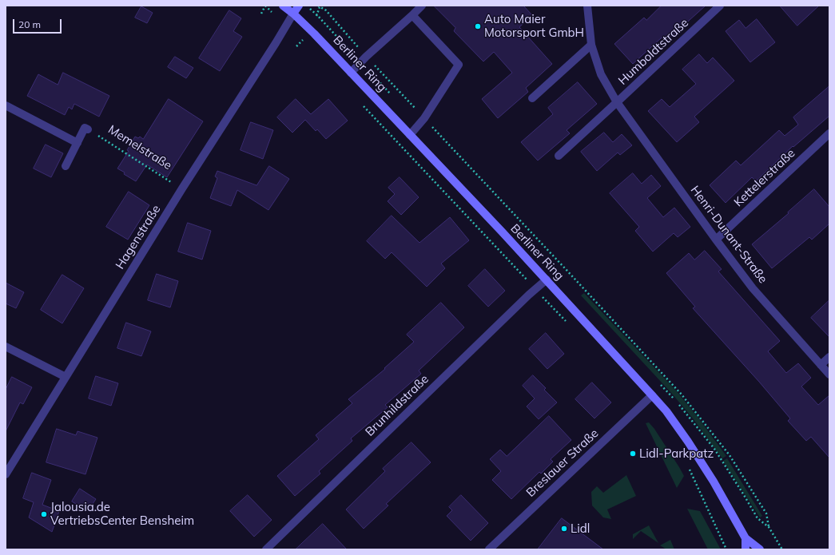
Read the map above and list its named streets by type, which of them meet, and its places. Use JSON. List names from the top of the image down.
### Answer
{
  "streets": {
    "street": [
      "Humboldtstraße",
      "Berliner Ring",
      "Kettelerstraße",
      "Henri-Dunant-Straße",
      "Hagenstraße",
      "Brunhildstraße",
      "Breslauer Straße"
    ],
    "path": ["Memelstraße"]
  },
  "crossings": [
    ["Humboldtstraße", "Henri-Dunant-Straße"],
    ["Berliner Ring", "Hagenstraße"],
    ["Berliner Ring", "Brunhildstraße"],
    ["Berliner Ring", "Breslauer Straße"],
    ["Memelstraße", "Hagenstraße"],
    ["Kettelerstraße", "Henri-Dunant-Straße"]
  ],
  "places": [
    "Auto Maier Motorsport GmbH",
    "Lidl-Parkpatz",
    "Jalousia.de VertriebsCenter Bensheim",
    "Lidl"
  ],
  "scale_bar": "20 m"
}
